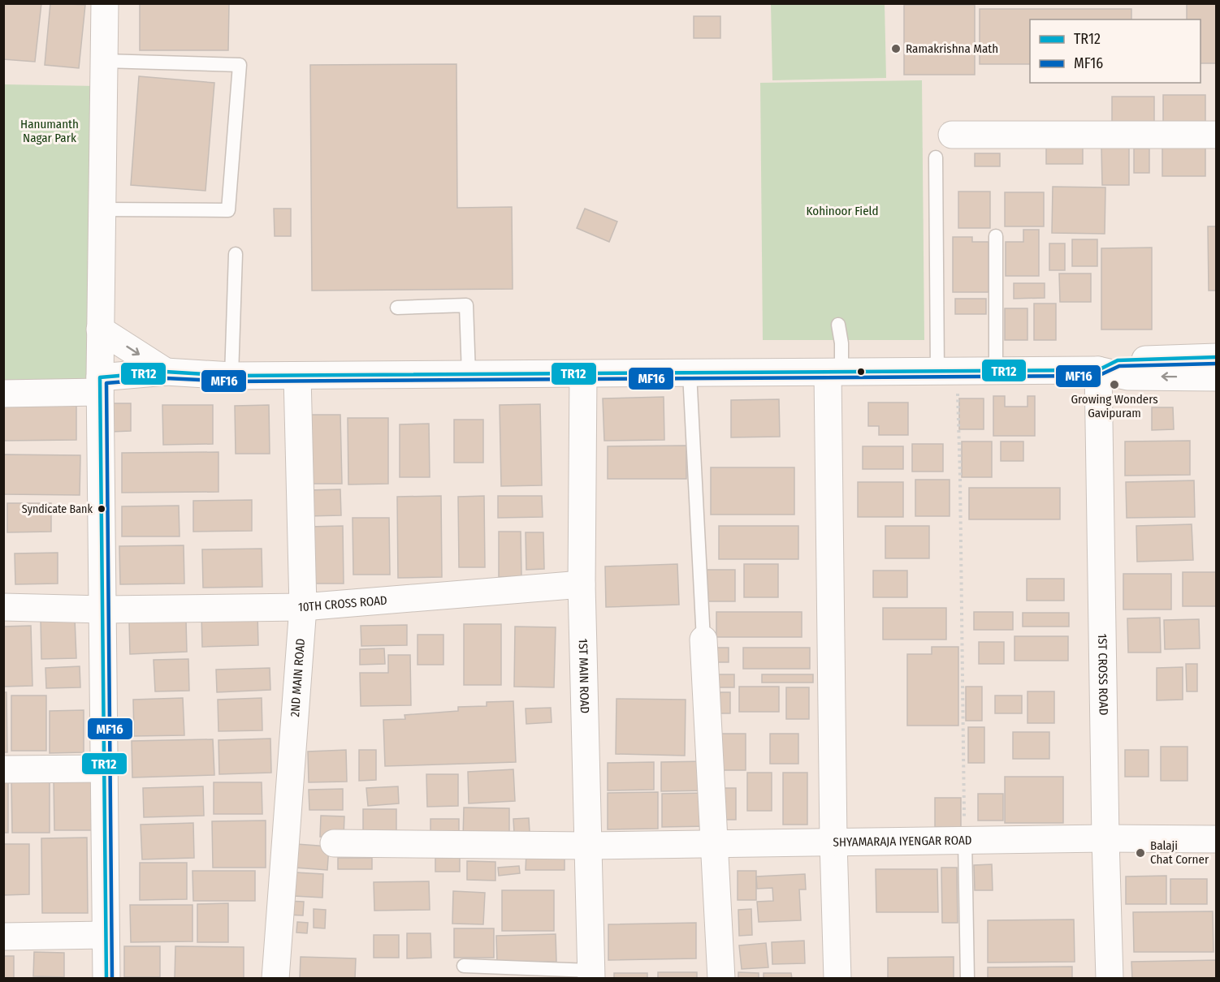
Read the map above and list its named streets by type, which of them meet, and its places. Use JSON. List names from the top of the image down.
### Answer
{
  "streets": {
    "street": [
      "10TH CROSS ROAD",
      "1ST CROSS ROAD",
      "1ST MAIN ROAD",
      "2ND MAIN ROAD",
      "SHYAMARAJA IYENGAR ROAD"
    ]
  },
  "crossings": [
    ["10TH CROSS ROAD", "1ST MAIN ROAD"],
    ["10TH CROSS ROAD", "2ND MAIN ROAD"],
    ["1ST CROSS ROAD", "SHYAMARAJA IYENGAR ROAD"],
    ["1ST MAIN ROAD", "SHYAMARAJA IYENGAR ROAD"]
  ],
  "parks": ["Hanumanth Nagar Park", "Kohinoor Field"],
  "places": [
    "Ramakrishna Math",
    "Growing Wonders Gavipuram",
    "Syndicate Bank",
    "Balaji Chat Corner"
  ],
  "lines": ["transit line TR12", "transit line MF16"],
  "legend": ["TR12", "MF16"]
}
